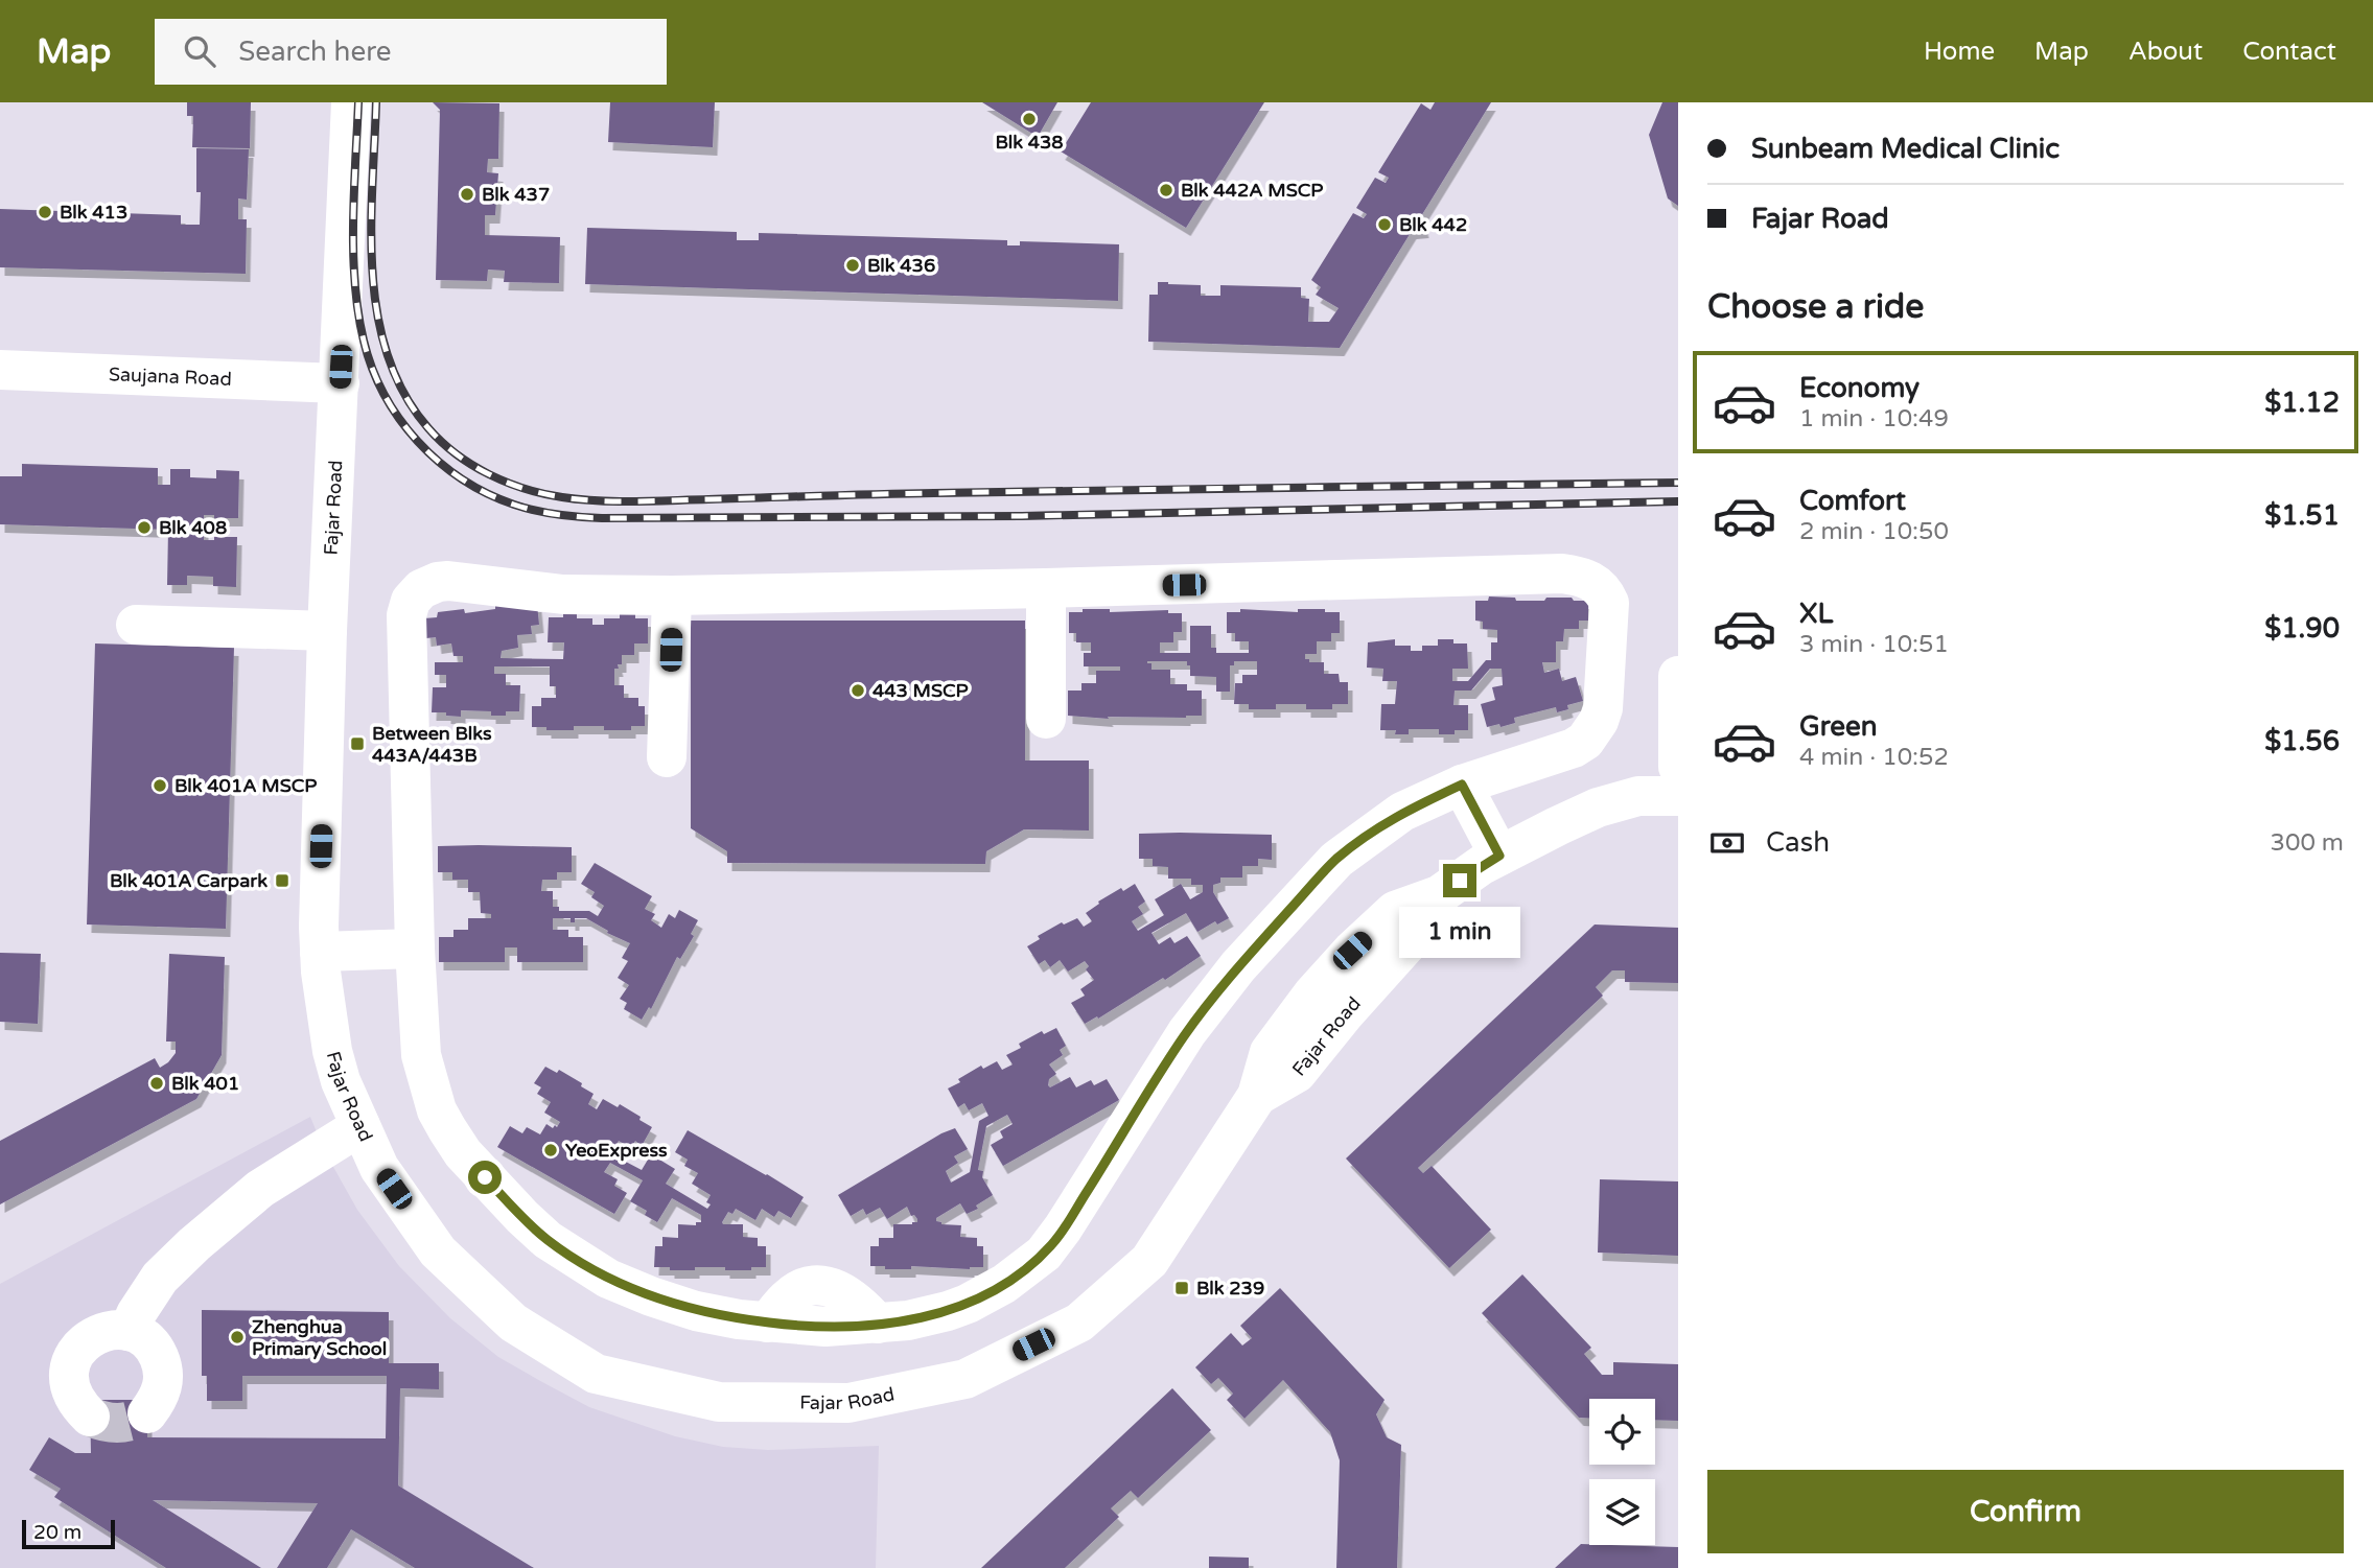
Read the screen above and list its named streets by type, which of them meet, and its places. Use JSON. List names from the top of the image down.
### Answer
{
  "streets": {
    "street": ["Saujana Road", "Fajar Road"]
  },
  "crossings": [
    ["Saujana Road", "Fajar Road"]
  ],
  "places": {
    "other": [
      "Blk 438",
      "Blk 442A MSCP",
      "Blk 437",
      "Blk 413",
      "Blk 442",
      "Blk 436",
      "Blk 408",
      "443 MSCP",
      "Blk 401A MSCP",
      "Blk 401",
      "YeoExpress",
      "Zhenghua Primary School"
    ],
    "transit": ["Between Blks 443A/443B", "Blk 401A Carpark", "Blk 239"]
  },
  "scale_bar": "20 m",
  "page": {
    "header": "Map",
    "search": "Search here",
    "nav": [
      "Home",
      "Map",
      "About",
      "Contact"
    ],
    "banner": ["Sunbeam Medical Clinic", "Fajar Road"],
    "heading": "Choose a ride",
    "list": [
      {
        "name": "Economy",
        "note": "1 min · 10:49",
        "value": "$1.12"
      },
      {
        "name": "Comfort",
        "note": "2 min · 10:50",
        "value": "$1.51"
      },
      {
        "name": "XL",
        "note": "3 min · 10:51",
        "value": "$1.90"
      },
      {
        "name": "Green",
        "note": "4 min · 10:52",
        "value": "$1.56"
      }
    ],
    "pay": ["Cash", "300 m"],
    "bubble": "1 min",
    "buttons": "Confirm",
    "scale": "20 m"
  }
}
